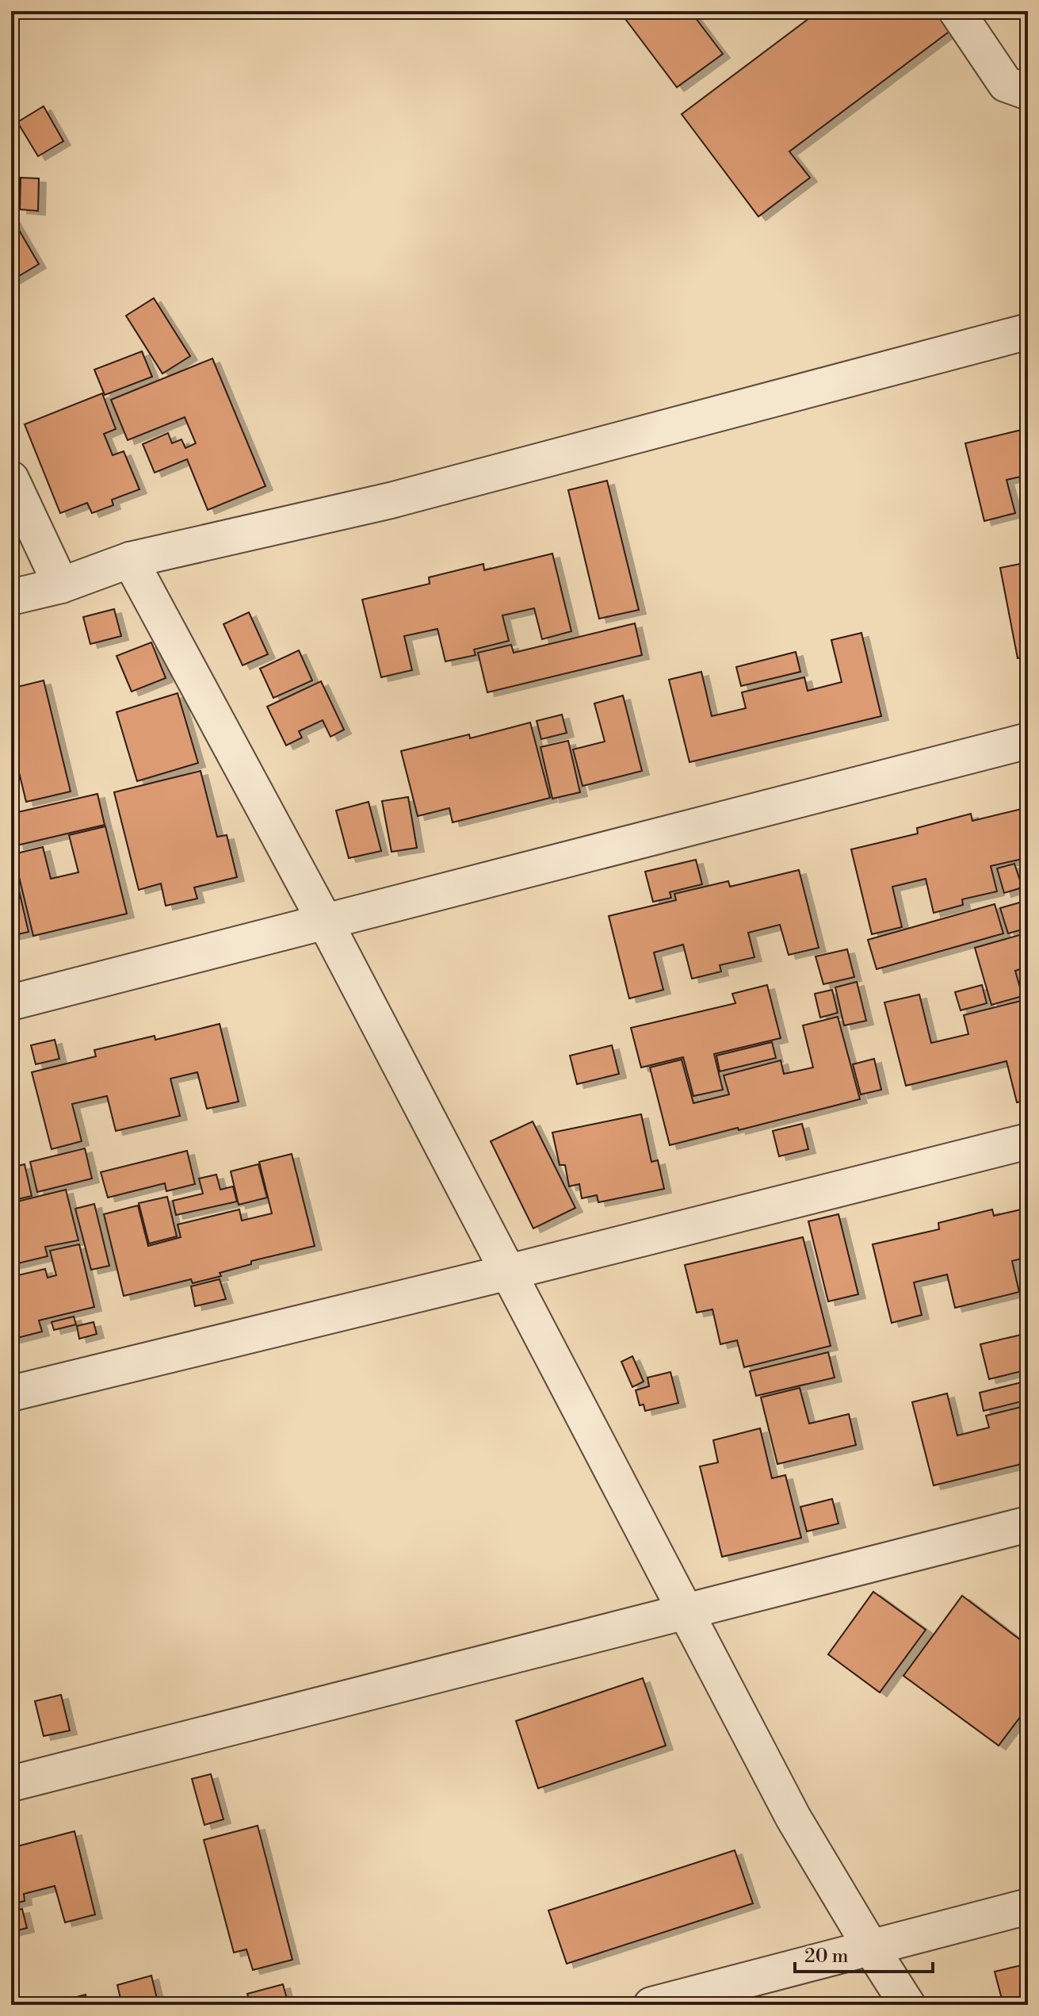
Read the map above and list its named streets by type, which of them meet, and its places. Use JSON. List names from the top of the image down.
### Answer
{
  "scale_bar": "20 m"
}
